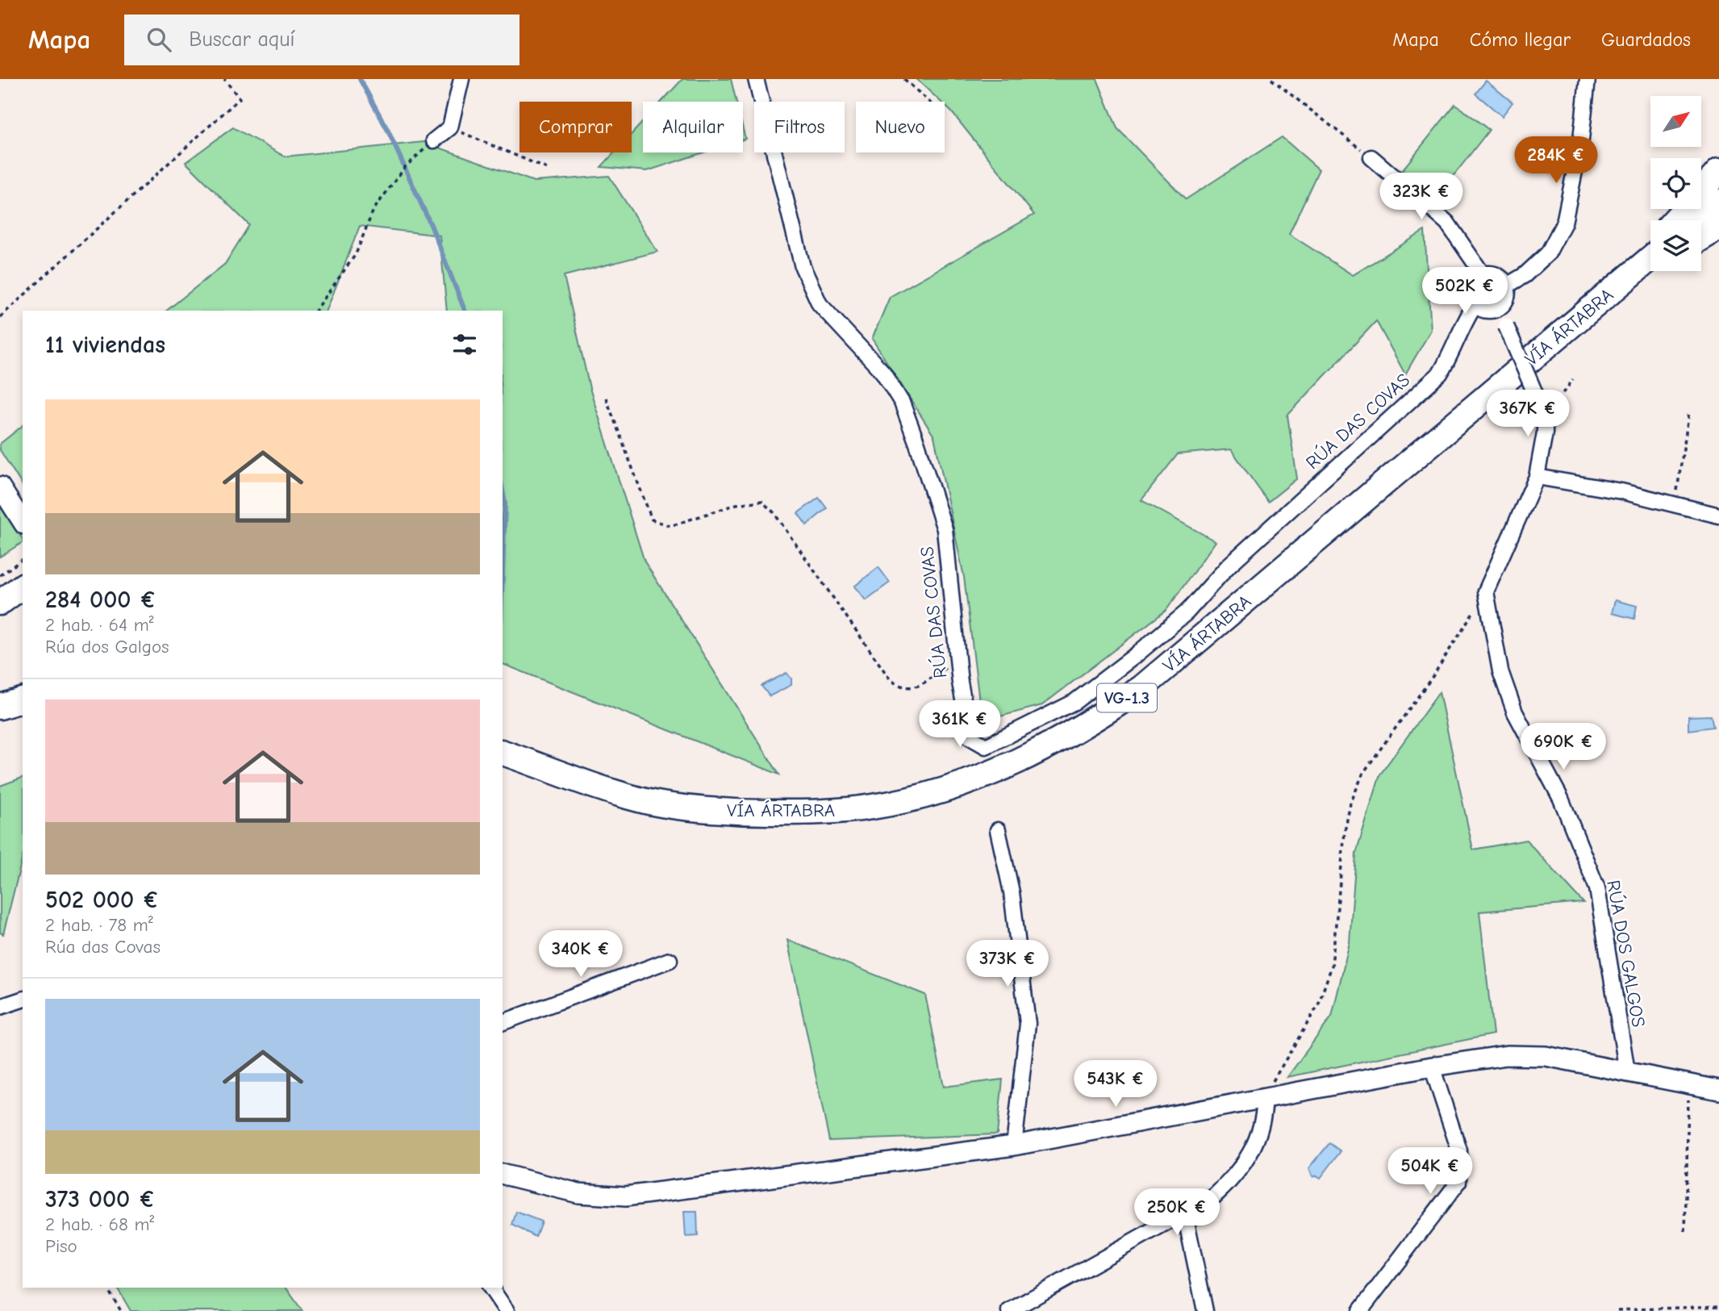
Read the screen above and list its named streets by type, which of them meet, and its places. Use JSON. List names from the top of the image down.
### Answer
{
  "streets": {
    "highway": ["VÍA ÁRTABRA", "VG-1.3"],
    "street": ["RÚA DAS COVAS", "RÚA DOS GALGOS"]
  },
  "north": "top right",
  "page": {
    "header": "Mapa",
    "search": "Buscar aquí",
    "nav": ["Mapa", "Cómo llegar", "Guardados"],
    "chip": [
      "Comprar",
      "Alquilar",
      "Filtros",
      "Nuevo"
    ],
    "price": [
      "284K €",
      "323K €",
      "502K €",
      "367K €",
      "361K €",
      "690K €",
      "340K €",
      "373K €",
      "543K €",
      "504K €",
      "250K €"
    ],
    "heading": "11 viviendas",
    "list": [
      {
        "name": "284 000 €",
        "note": "2 hab. · 64 m² · Rúa dos Galgos"
      },
      {
        "name": "502 000 €",
        "note": "2 hab. · 78 m² · Rúa das Covas"
      },
      {
        "name": "373 000 €",
        "note": "2 hab. · 68 m² · Piso"
      }
    ]
  }
}
